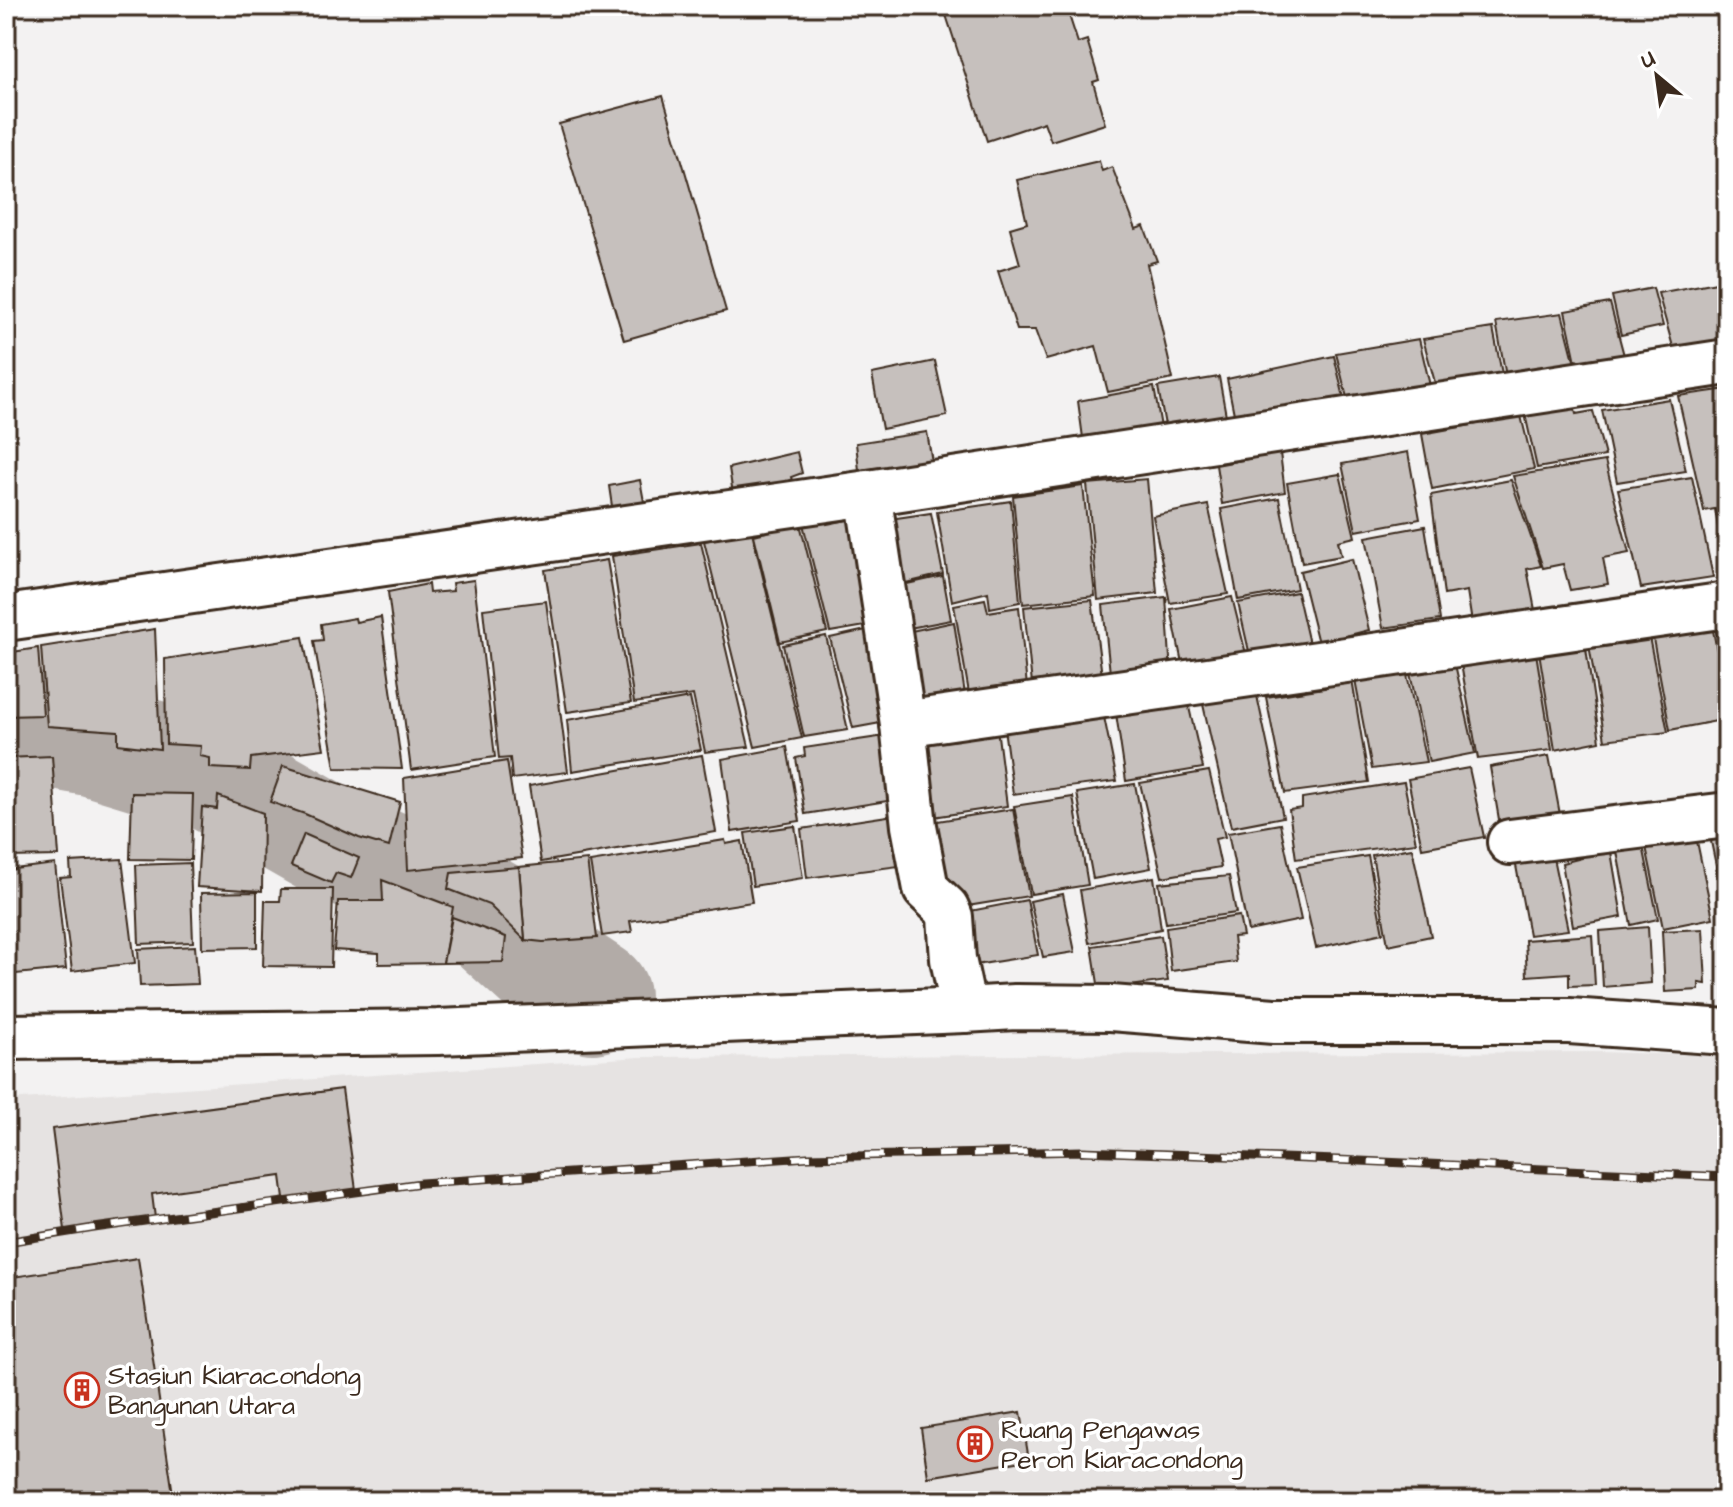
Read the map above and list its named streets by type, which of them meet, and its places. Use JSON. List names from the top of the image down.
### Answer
{
  "places": {
    "building": ["Stasiun Kiaracondong Bangunan Utara", "Ruang Pengawas Peron Kiaracondong"]
  },
  "north": "top left"
}
